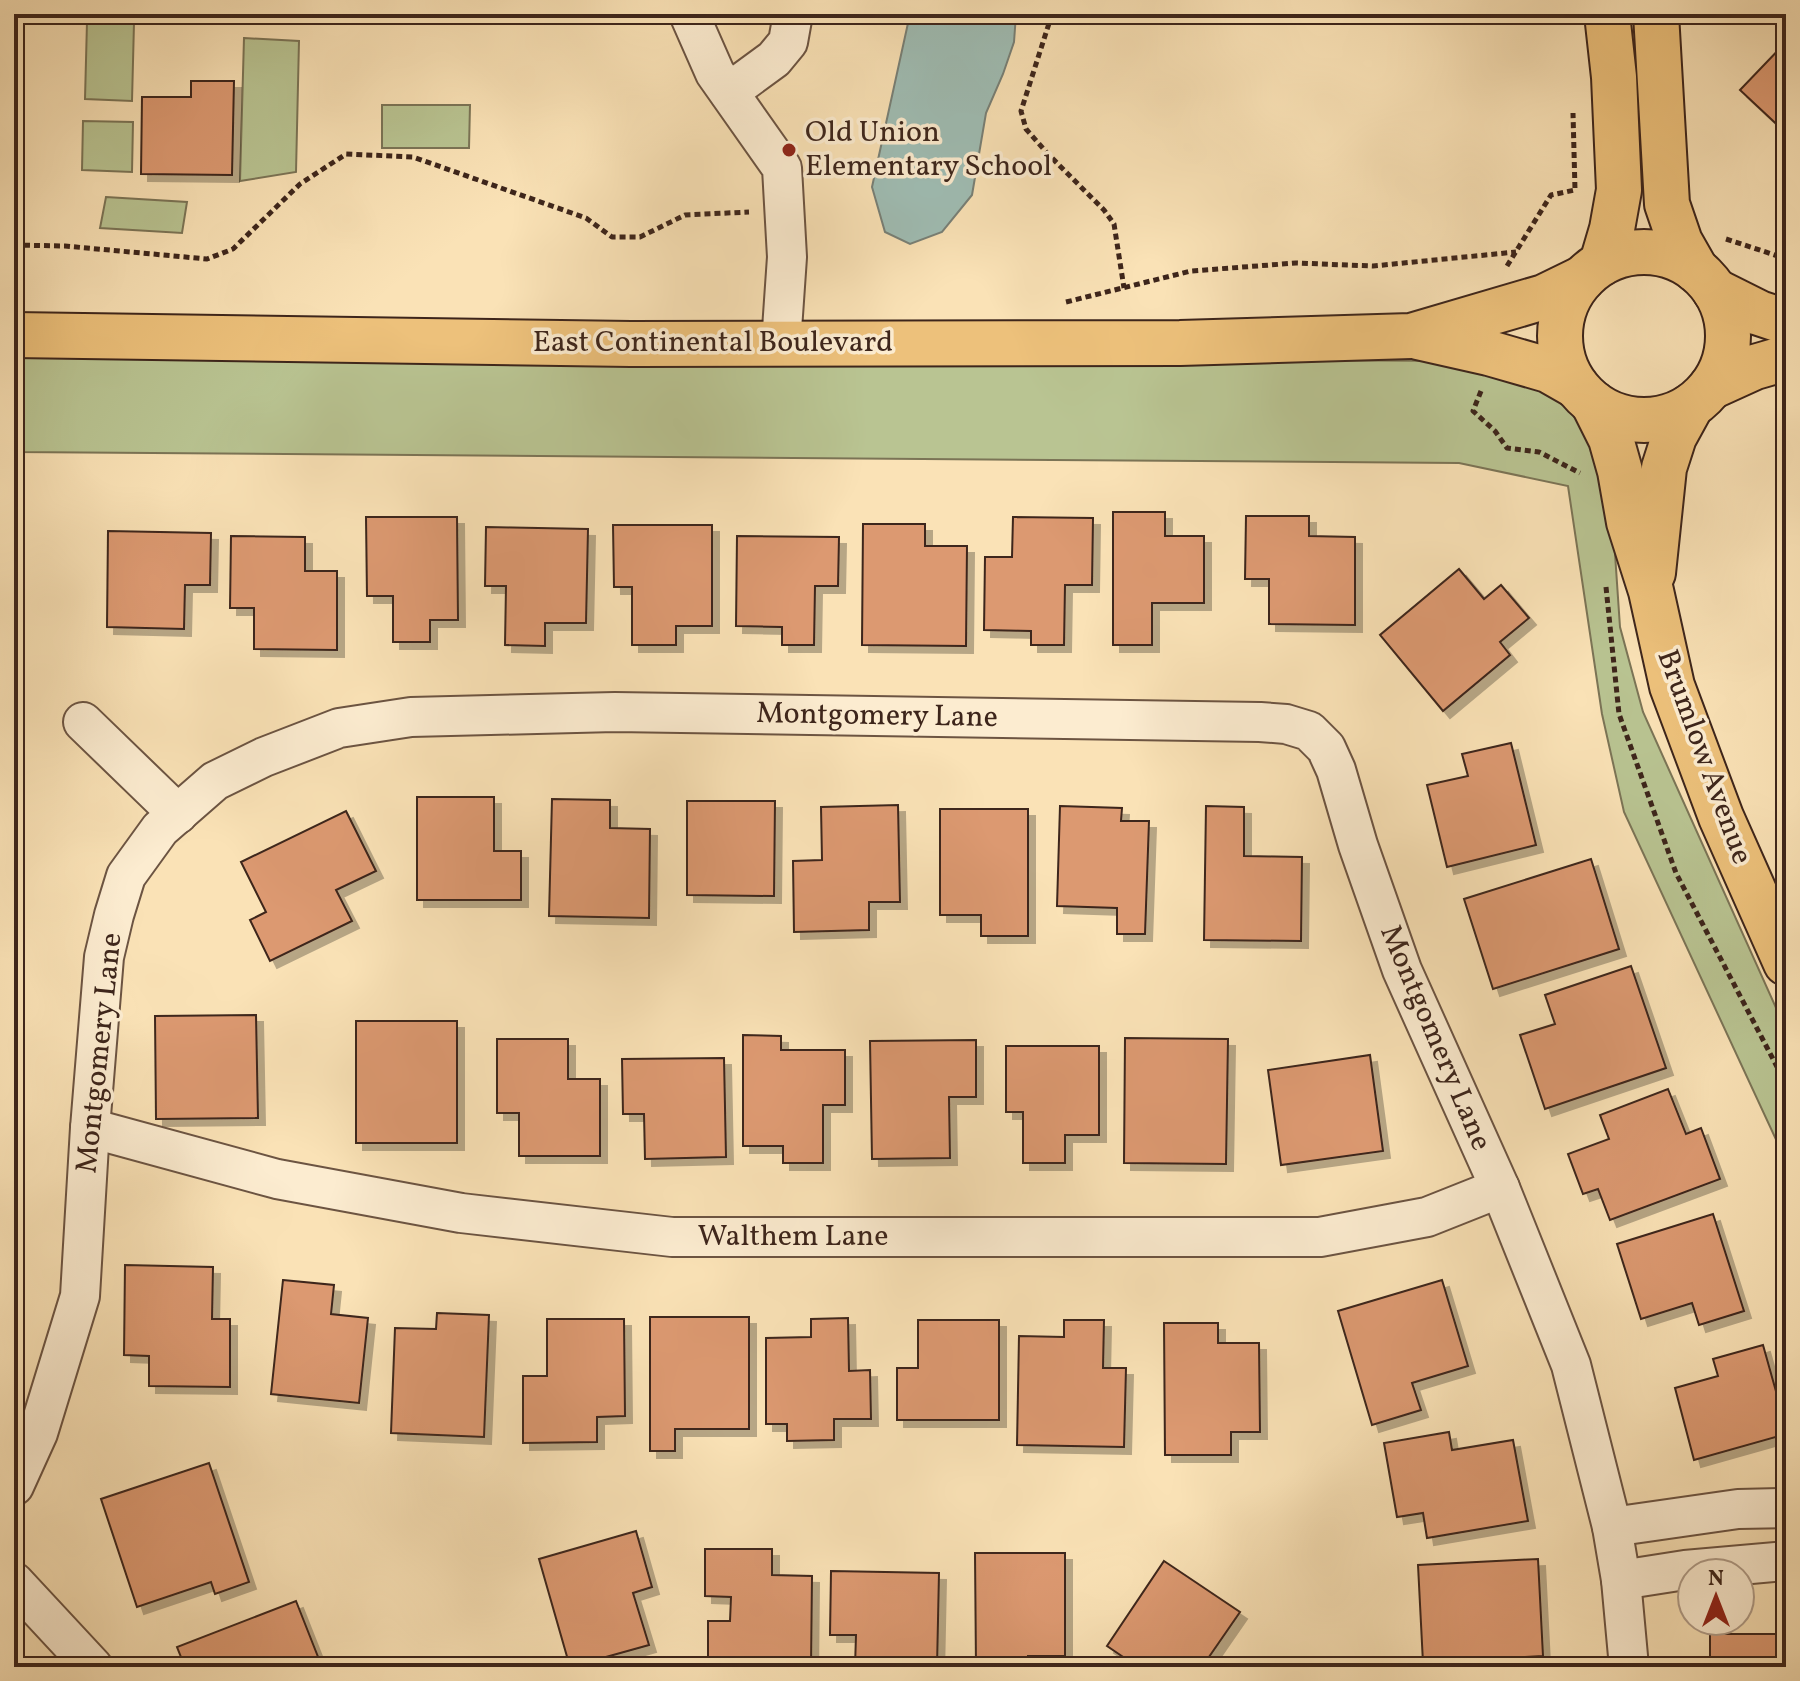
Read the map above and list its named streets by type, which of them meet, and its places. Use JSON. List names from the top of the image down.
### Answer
{
  "streets": {
    "main road": ["East Continental Boulevard", "Brumlow Avenue"],
    "street": ["Montgomery Lane", "Walthem Lane"]
  },
  "crossings": [
    ["East Continental Boulevard", "Brumlow Avenue"],
    ["Montgomery Lane", "Walthem Lane"]
  ],
  "places": ["Old Union Elementary School"],
  "north": "top"
}
